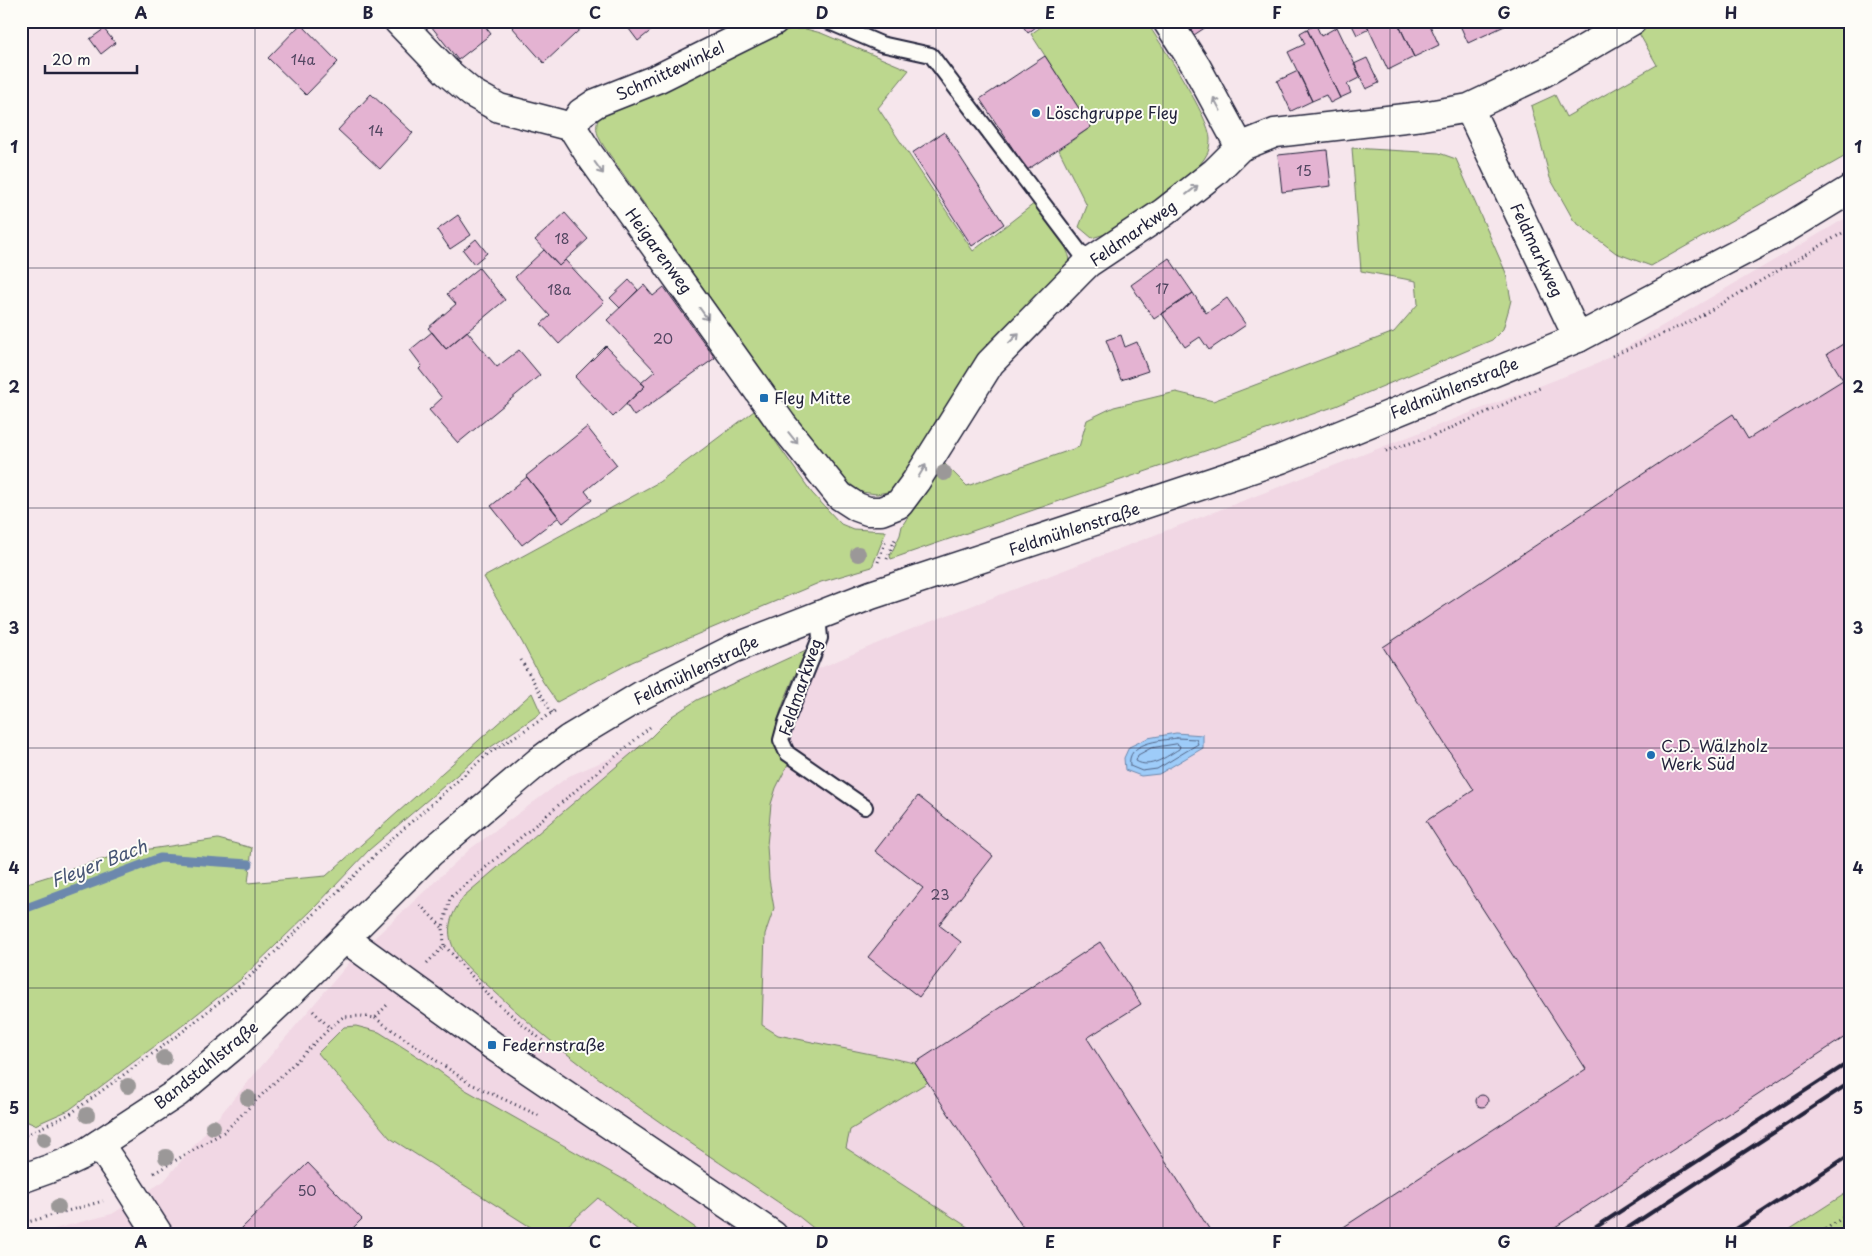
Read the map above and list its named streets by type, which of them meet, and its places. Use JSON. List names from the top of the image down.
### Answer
{
  "streets": {
    "street": [
      "Schmittewinkel",
      "Feldmarkweg",
      "Heigarenweg",
      "Feldmühlenstraße",
      "Bandstahlstraße"
    ]
  },
  "crossings": [
    ["Schmittewinkel", "Heigarenweg"],
    ["Feldmarkweg", "Heigarenweg"],
    ["Feldmarkweg", "Feldmühlenstraße"],
    ["Feldmühlenstraße", "Bandstahlstraße"]
  ],
  "one_way": ["Feldmarkweg", "Heigarenweg"],
  "water": ["Fleyer Bach"],
  "places": {
    "other": ["Löschgruppe Fley", "C.D. Wälzholz Werk Süd"],
    "transit": ["Fley Mitte", "Federnstraße"]
  },
  "house_numbers": [
    "14a",
    "14",
    "15",
    "18",
    "17",
    "18a",
    "20",
    "23",
    "50"
  ],
  "scale_bar": "20 m",
  "grid": {
    "columns": [
      "A",
      "B",
      "C",
      "D",
      "E",
      "F",
      "G",
      "H"
    ],
    "rows": [
      "1",
      "2",
      "3",
      "4",
      "5"
    ]
  }
}
